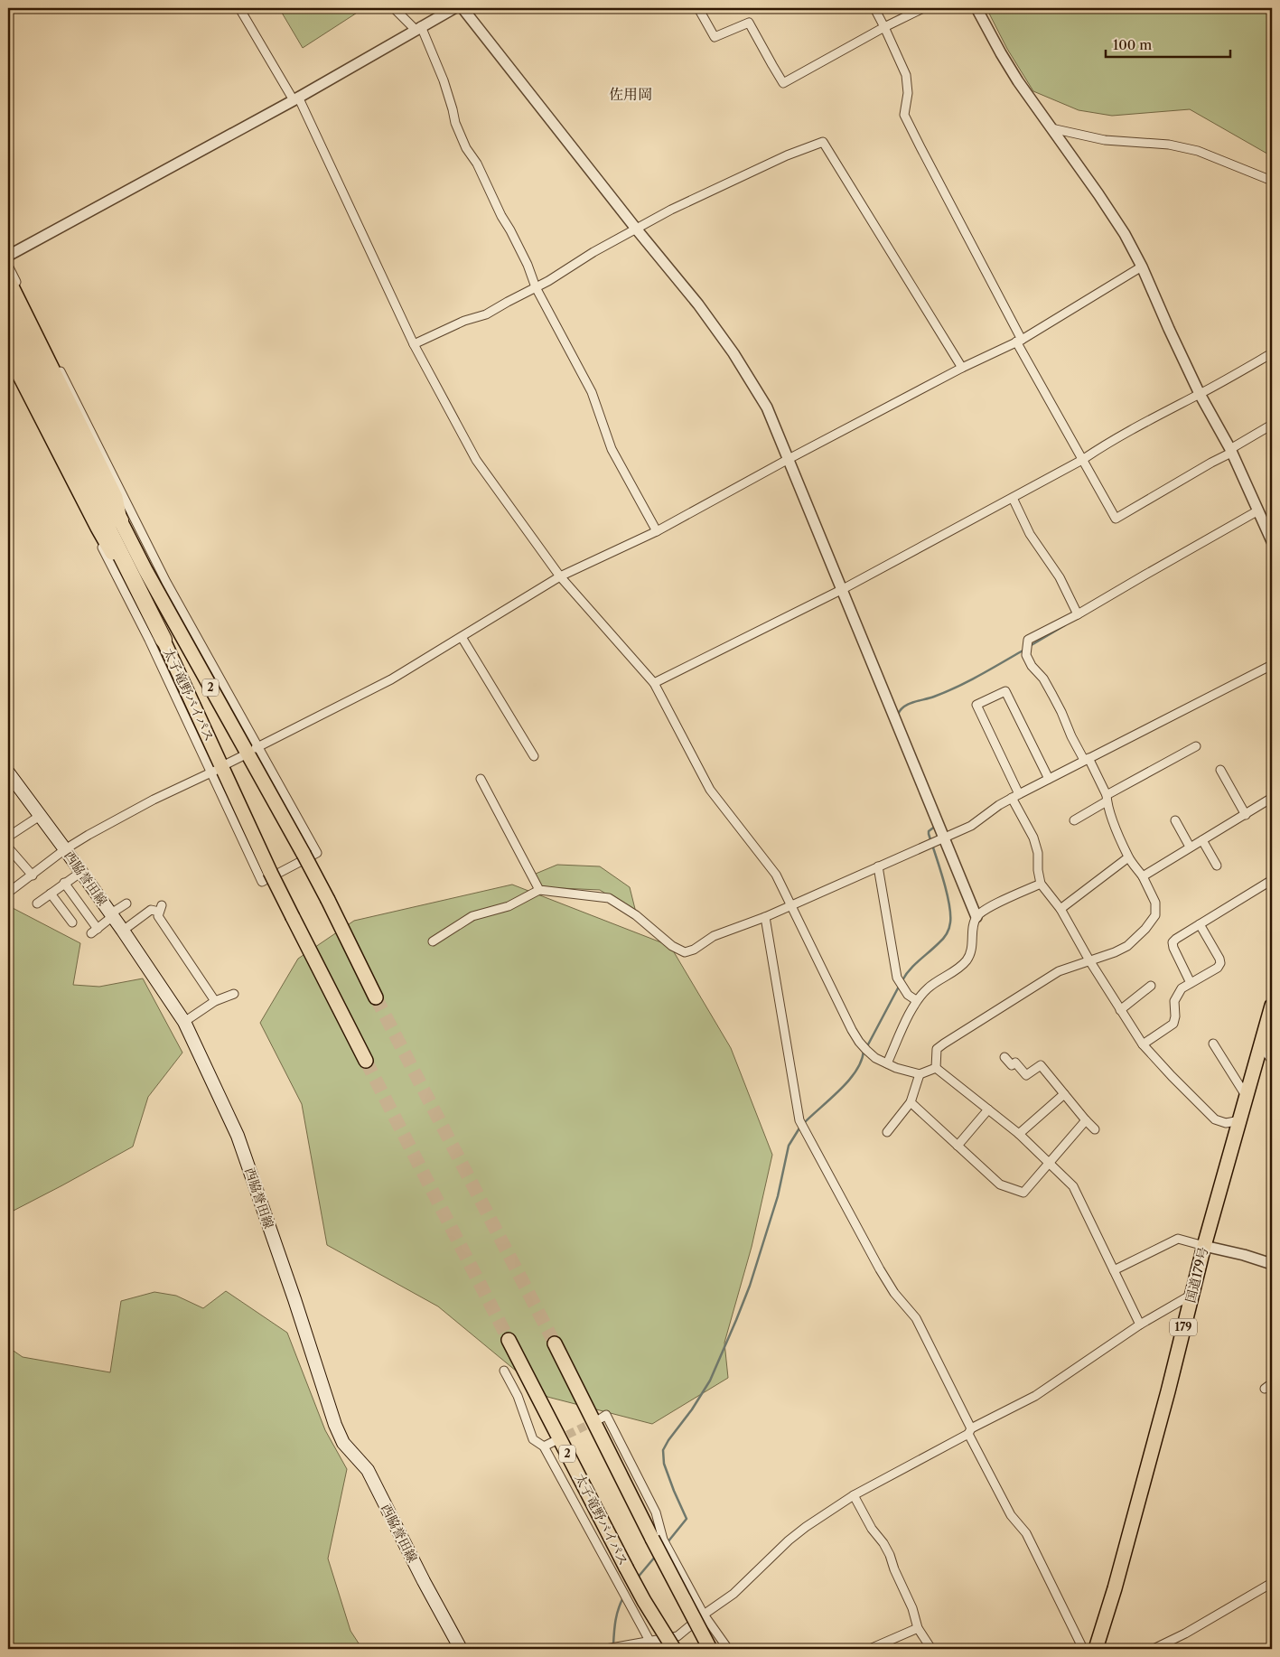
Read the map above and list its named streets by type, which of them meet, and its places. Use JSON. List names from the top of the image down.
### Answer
{
  "streets": {
    "highway": [
      "2",
      "太子竜野バイパス",
      "国道179号",
      "179"
    ],
    "main road": ["西脇誉田線"]
  },
  "districts": ["佐用岡"],
  "scale_bar": "100 m"
}
